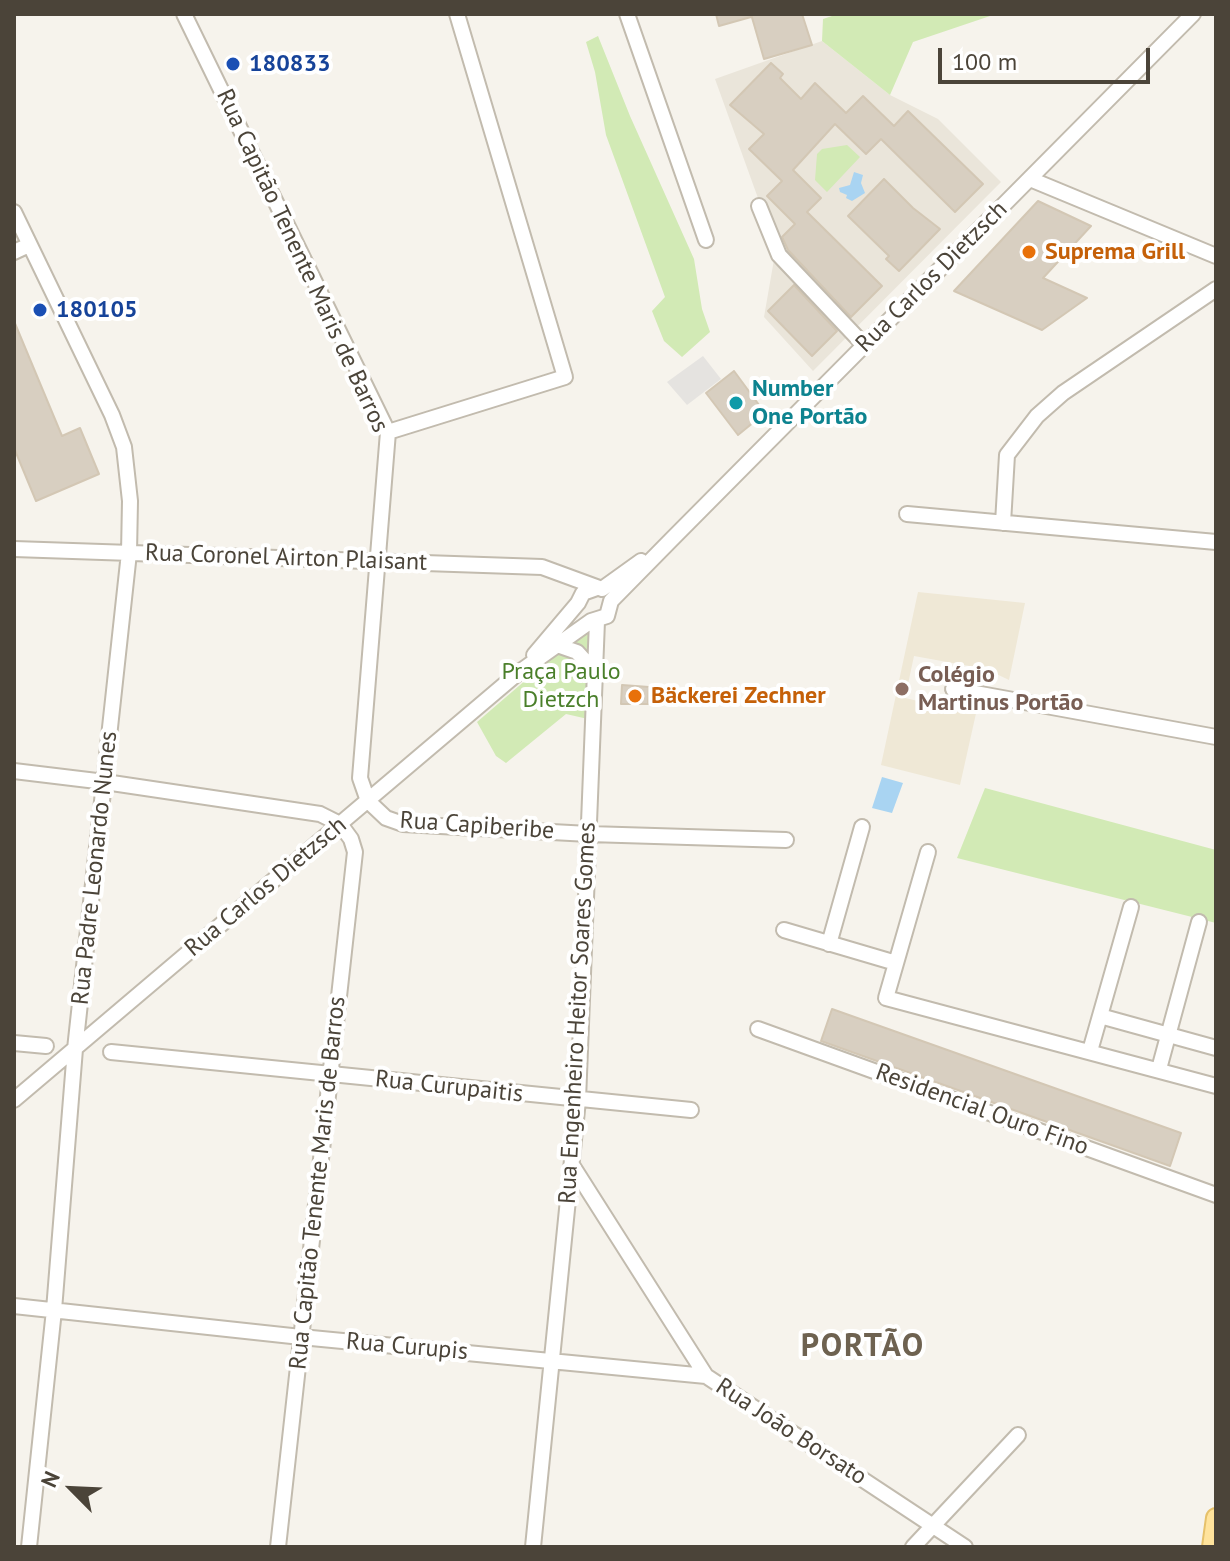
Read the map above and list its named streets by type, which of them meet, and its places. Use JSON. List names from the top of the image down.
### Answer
{
  "streets": {
    "street": [
      "Rua Capitão Tenente Maris de Barros",
      "Rua Carlos Dietzsch",
      "Rua Coronel Airton Plaisant",
      "Rua Capiberibe",
      "Rua Padre Leonardo Nunes",
      "Rua Engenheiro Heitor Soares Gomes",
      "Rua Curupaitis",
      "Residencial Ouro Fino",
      "Rua Curupis",
      "Rua João Borsato"
    ]
  },
  "crossings": [
    ["Rua Capitão Tenente Maris de Barros", "Rua Carlos Dietzsch"],
    ["Rua Capitão Tenente Maris de Barros", "Rua Coronel Airton Plaisant"],
    ["Rua Capitão Tenente Maris de Barros", "Rua Capiberibe"],
    ["Rua Capitão Tenente Maris de Barros", "Rua Curupaitis"],
    ["Rua Capitão Tenente Maris de Barros", "Rua Curupis"],
    ["Rua Carlos Dietzsch", "Rua Coronel Airton Plaisant"],
    ["Rua Carlos Dietzsch", "Rua Capiberibe"],
    ["Rua Carlos Dietzsch", "Rua Padre Leonardo Nunes"],
    ["Rua Carlos Dietzsch", "Rua Engenheiro Heitor Soares Gomes"],
    ["Rua Coronel Airton Plaisant", "Rua Padre Leonardo Nunes"],
    ["Rua Coronel Airton Plaisant", "Rua Engenheiro Heitor Soares Gomes"],
    ["Rua Capiberibe", "Rua Engenheiro Heitor Soares Gomes"],
    ["Rua Padre Leonardo Nunes", "Rua Curupis"],
    ["Rua Engenheiro Heitor Soares Gomes", "Rua Curupaitis"],
    ["Rua Engenheiro Heitor Soares Gomes", "Rua Curupis"],
    ["Rua Engenheiro Heitor Soares Gomes", "Rua João Borsato"],
    ["Rua Curupis", "Rua João Borsato"]
  ],
  "districts": ["PORTÃO"],
  "parks": ["Praça Paulo Dietzch"],
  "places": [
    "180833",
    "Suprema Grill",
    "180105",
    "Number One Portão",
    "Colégio Martinus Portão",
    "Bäckerei Zechner"
  ],
  "scale_bar": "100 m",
  "north": "top left"
}
